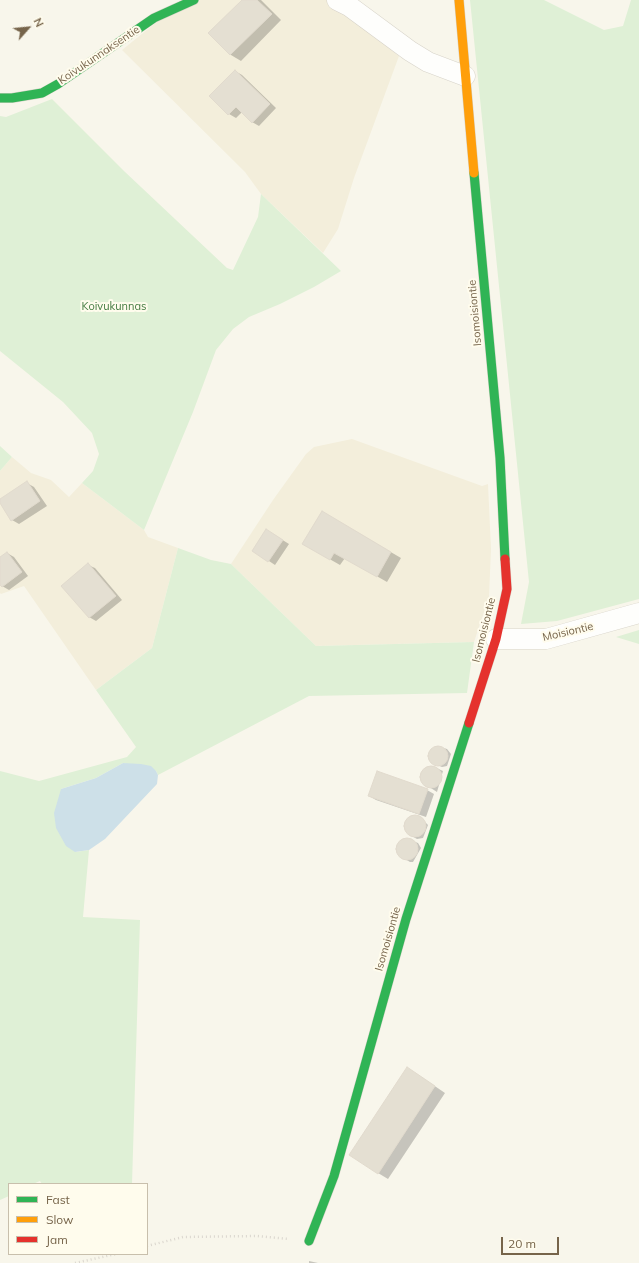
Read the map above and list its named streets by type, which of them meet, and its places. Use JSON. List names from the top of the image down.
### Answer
{
  "streets": {
    "street": ["Koivukunnaksentie", "Isomoisiontie", "Moisiontie"]
  },
  "crossings": [
    ["Isomoisiontie", "Moisiontie"]
  ],
  "parks": ["Koivukunnas"],
  "legend": ["Fast", "Slow", "Jam"],
  "scale_bar": "20 m",
  "north": "top right"
}
